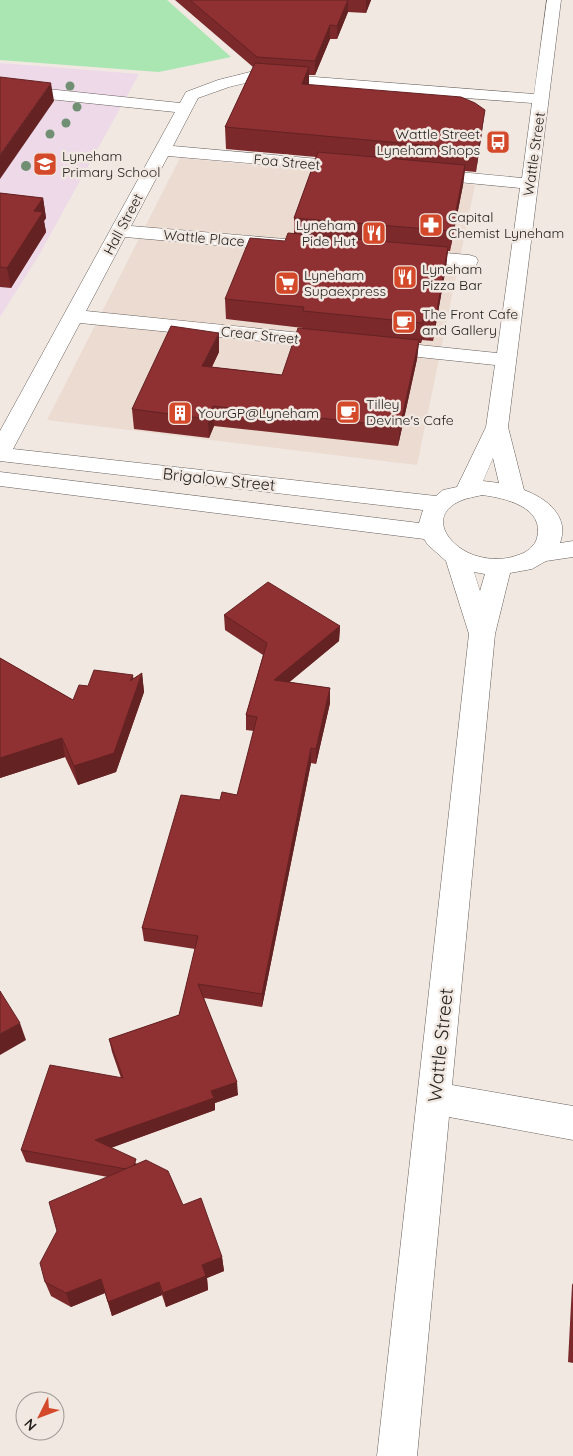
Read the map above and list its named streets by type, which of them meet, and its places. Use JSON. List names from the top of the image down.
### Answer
{
  "streets": {
    "street": [
      "Wattle Street",
      "Foa Street",
      "Hall Street",
      "Wattle Place",
      "Crear Street",
      "Brigalow Street"
    ]
  },
  "crossings": [
    ["Wattle Street", "Hall Street"],
    ["Wattle Street", "Crear Street"],
    ["Wattle Street", "Brigalow Street"],
    ["Foa Street", "Hall Street"],
    ["Hall Street", "Wattle Place"],
    ["Hall Street", "Crear Street"],
    ["Hall Street", "Brigalow Street"]
  ],
  "places": {
    "bus stop": ["Wattle Street Lyneham Shops"],
    "school or university": ["Lyneham Primary School"],
    "pharmacy": ["Capital Chemist Lyneham"],
    "restaurant": ["Lyneham Pide Hut", "Lyneham Pizza Bar"],
    "supermarket": ["Lyneham Supaexpress"],
    "cafe": ["The Front Cafe and Gallery", "Tilley Devine's Cafe"],
    "building": ["YourGP@Lyneham"]
  },
  "north": "bottom left"
}
